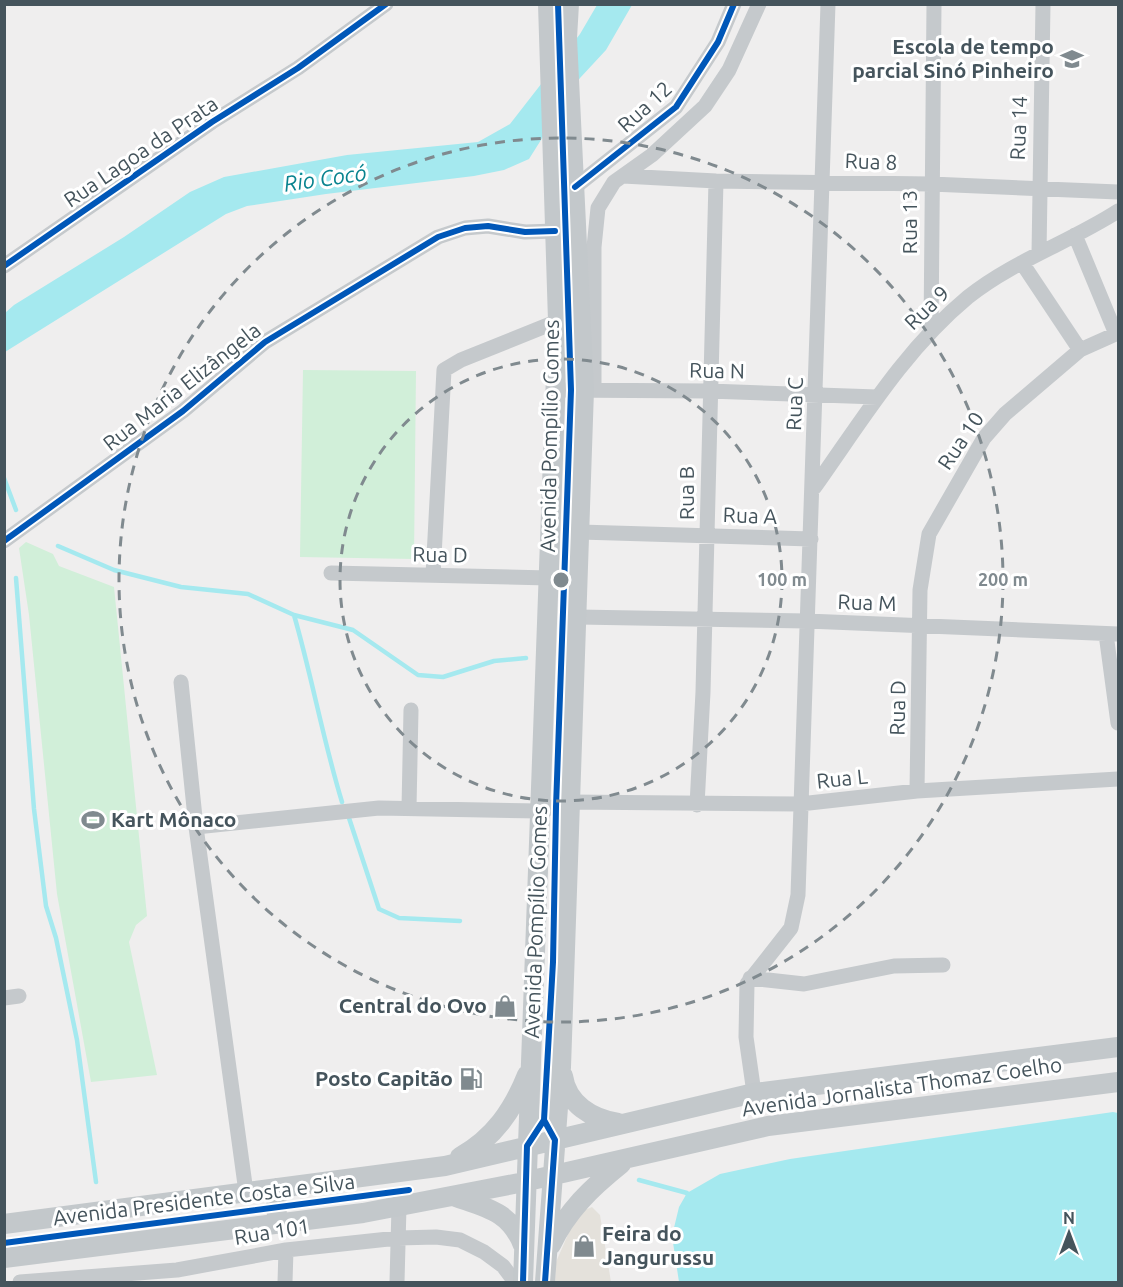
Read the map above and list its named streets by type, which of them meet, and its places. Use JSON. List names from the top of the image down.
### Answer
{
  "streets": {
    "main road": ["Avenida Pompílio Gomes", "Avenida Jornalista Thomaz Coelho", "Avenida Presidente Costa e Silva"],
    "street": [
      "Rua 12",
      "Rua 14",
      "Rua Lagoa da Prata",
      "Rua 8",
      "Rua 13",
      "Rua 9",
      "Rua N",
      "Rua Maria Elizângela",
      "Rua C",
      "Rua 10",
      "Rua B",
      "Rua A",
      "Rua D",
      "Rua M",
      "Rua L",
      "Rua 101"
    ]
  },
  "crossings": [
    ["Rua 12", "Rua 8"],
    ["Rua 12", "Avenida Pompílio Gomes"],
    ["Rua 14", "Rua 8"],
    ["Rua 14", "Rua 9"],
    ["Rua 8", "Rua 13"],
    ["Rua 8", "Rua C"],
    ["Rua 8", "Rua B"],
    ["Rua 13", "Rua 9"],
    ["Rua 9", "Rua N"],
    ["Rua 9", "Rua C"],
    ["Rua N", "Rua C"],
    ["Rua N", "Avenida Pompílio Gomes"],
    ["Rua N", "Rua B"],
    ["Rua Maria Elizângela", "Avenida Pompílio Gomes"],
    ["Rua C", "Rua A"],
    ["Rua C", "Rua M"],
    ["Rua C", "Rua L"],
    ["Avenida Pompílio Gomes", "Rua A"],
    ["Avenida Pompílio Gomes", "Rua D"],
    ["Avenida Pompílio Gomes", "Rua M"],
    ["Avenida Pompílio Gomes", "Rua L"],
    ["Avenida Pompílio Gomes", "Avenida Jornalista Thomaz Coelho"],
    ["Avenida Pompílio Gomes", "Avenida Presidente Costa e Silva"],
    ["Rua 10", "Rua D"],
    ["Rua 10", "Rua M"],
    ["Rua B", "Rua A"],
    ["Rua B", "Rua M"],
    ["Rua B", "Rua L"],
    ["Rua D", "Rua M"],
    ["Rua D", "Rua L"],
    ["Avenida Jornalista Thomaz Coelho", "Avenida Presidente Costa e Silva"]
  ],
  "water": ["Rio Cocó"],
  "places": {
    "school or university": ["Escola de tempo parcial Sinó Pinheiro"],
    "sports": ["Kart Mônaco"],
    "shop": ["Central do Ovo", "Feira do Jangurussu"],
    "fuel station": ["Posto Capitão"]
  },
  "north": "top",
  "rings": ["100 m", "200 m"]
}
